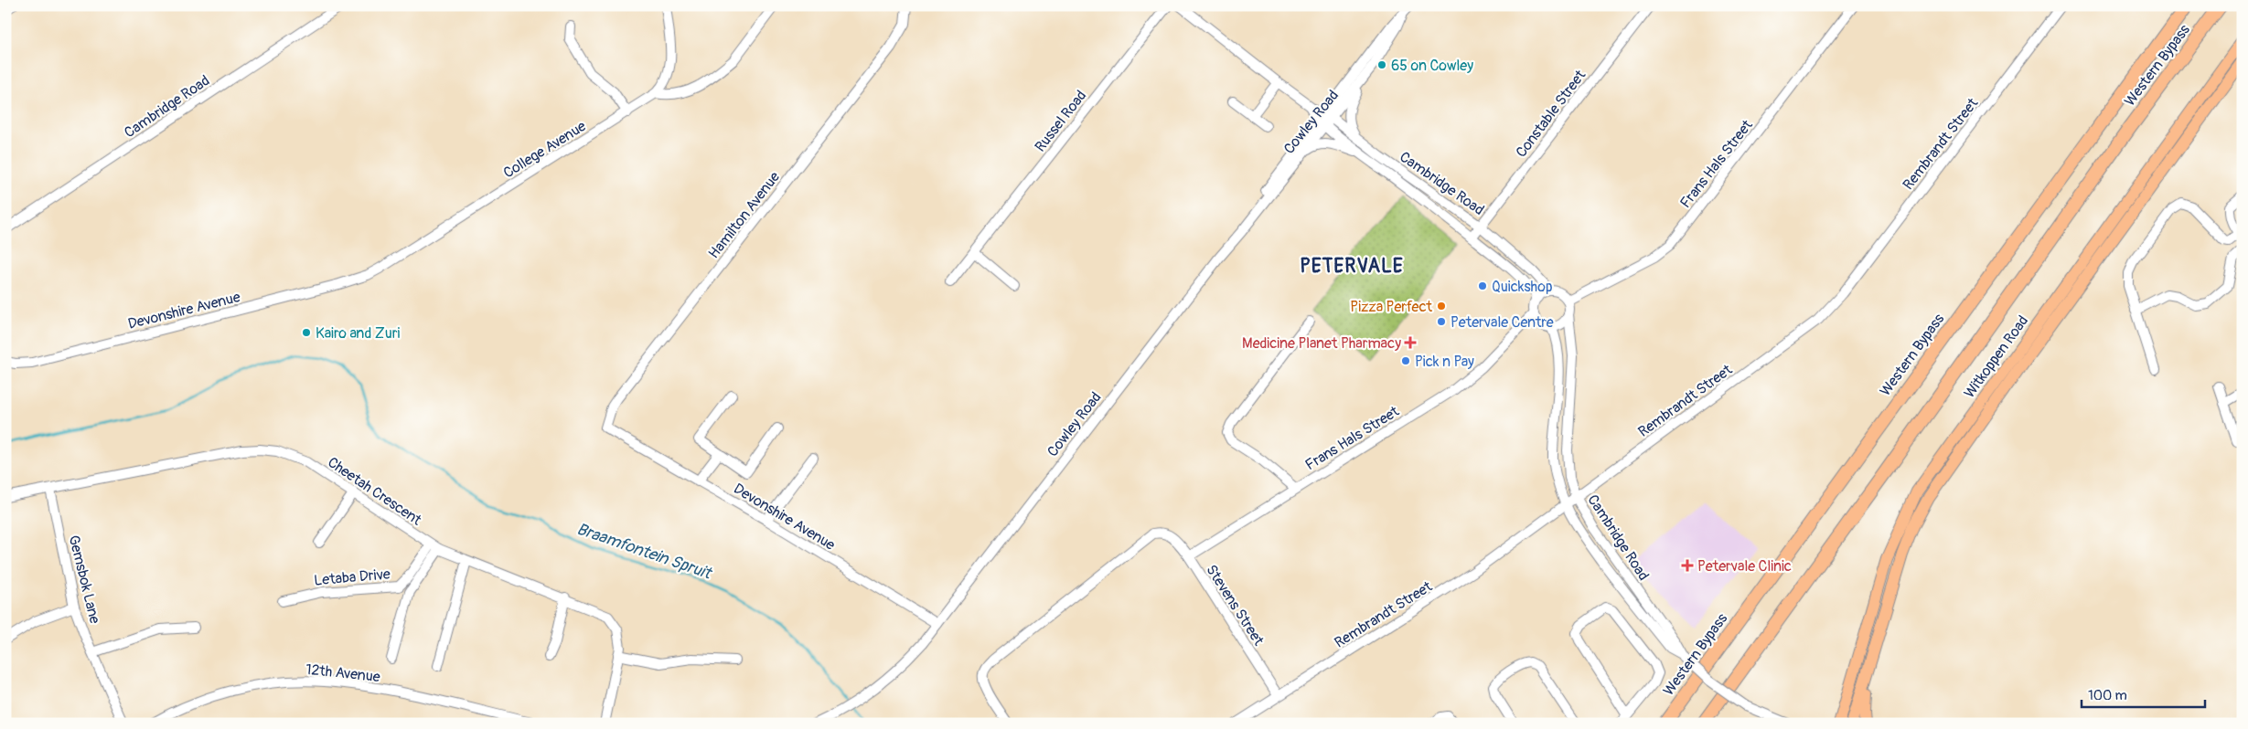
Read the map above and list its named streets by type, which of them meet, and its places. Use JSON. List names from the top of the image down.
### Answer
{
  "streets": {
    "highway": ["Western Bypass"],
    "main road": ["Witkoppen Road"],
    "street": [
      "Cambridge Road",
      "Constable Street",
      "Russel Road",
      "Cowley Road",
      "Rembrandt Street",
      "College Avenue",
      "Frans Hals Street",
      "Hamilton Avenue",
      "Devonshire Avenue",
      "Cheetah Crescent",
      "Letaba Drive",
      "Gemsbok Lane",
      "Stevens Street",
      "12th Avenue"
    ]
  },
  "crossings": [
    ["Cambridge Road", "Constable Street"],
    ["Cambridge Road", "Cowley Road"],
    ["Cambridge Road", "Rembrandt Street"],
    ["Cambridge Road", "Frans Hals Street"],
    ["Cowley Road", "Devonshire Avenue"],
    ["Rembrandt Street", "Stevens Street"],
    ["College Avenue", "Devonshire Avenue"],
    ["Frans Hals Street", "Stevens Street"],
    ["Hamilton Avenue", "Devonshire Avenue"],
    ["Cheetah Crescent", "Letaba Drive"],
    ["Cheetah Crescent", "Gemsbok Lane"]
  ],
  "districts": ["PETERVALE"],
  "water": ["Braamfontein Spruit"],
  "places": {
    "other": [
      "65 on Cowley",
      "Quickshop",
      "Pizza Perfect",
      "Petervale Centre",
      "Kairo and Zuri",
      "Pick n Pay"
    ],
    "health": ["Medicine Planet Pharmacy", "Petervale Clinic"]
  },
  "scale_bar": "100 m"
}
